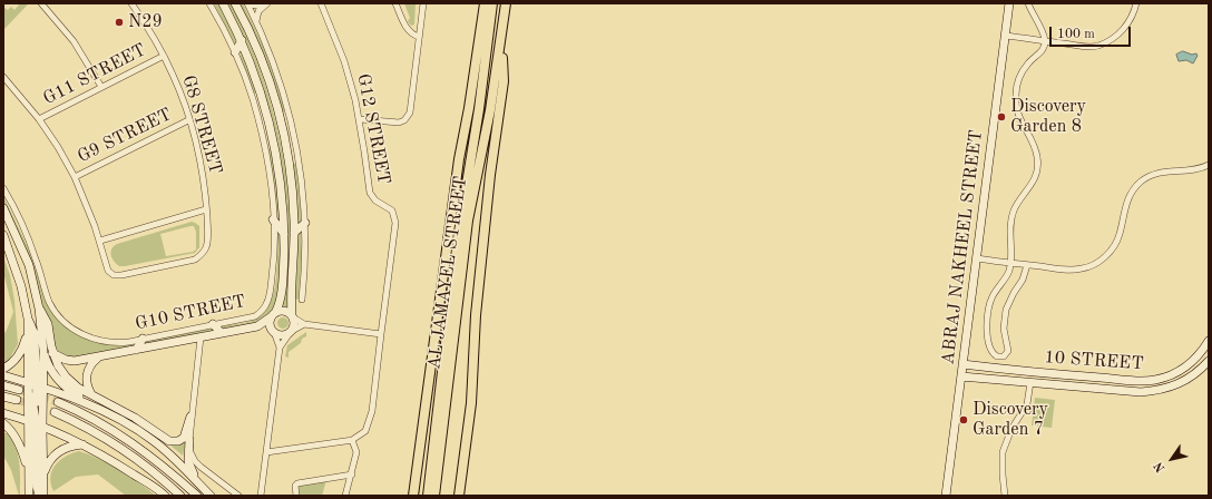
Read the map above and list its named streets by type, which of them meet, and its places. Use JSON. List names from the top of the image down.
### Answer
{
  "streets": {
    "main road": ["AL JAMAYEL STREET"],
    "street": [
      "G11 STREET",
      "G8 STREET",
      "G12 STREET",
      "G9 STREET",
      "ABRAJ NAKHEEL STREET",
      "G10 STREET",
      "10 STREET"
    ]
  },
  "crossings": [
    ["G11 STREET", "G8 STREET"],
    ["G8 STREET", "G9 STREET"],
    ["ABRAJ NAKHEEL STREET", "10 STREET"]
  ],
  "places": ["N29", "Discovery Garden 8", "Discovery Garden 7"],
  "scale_bar": "100 m",
  "north": "bottom left"
}
